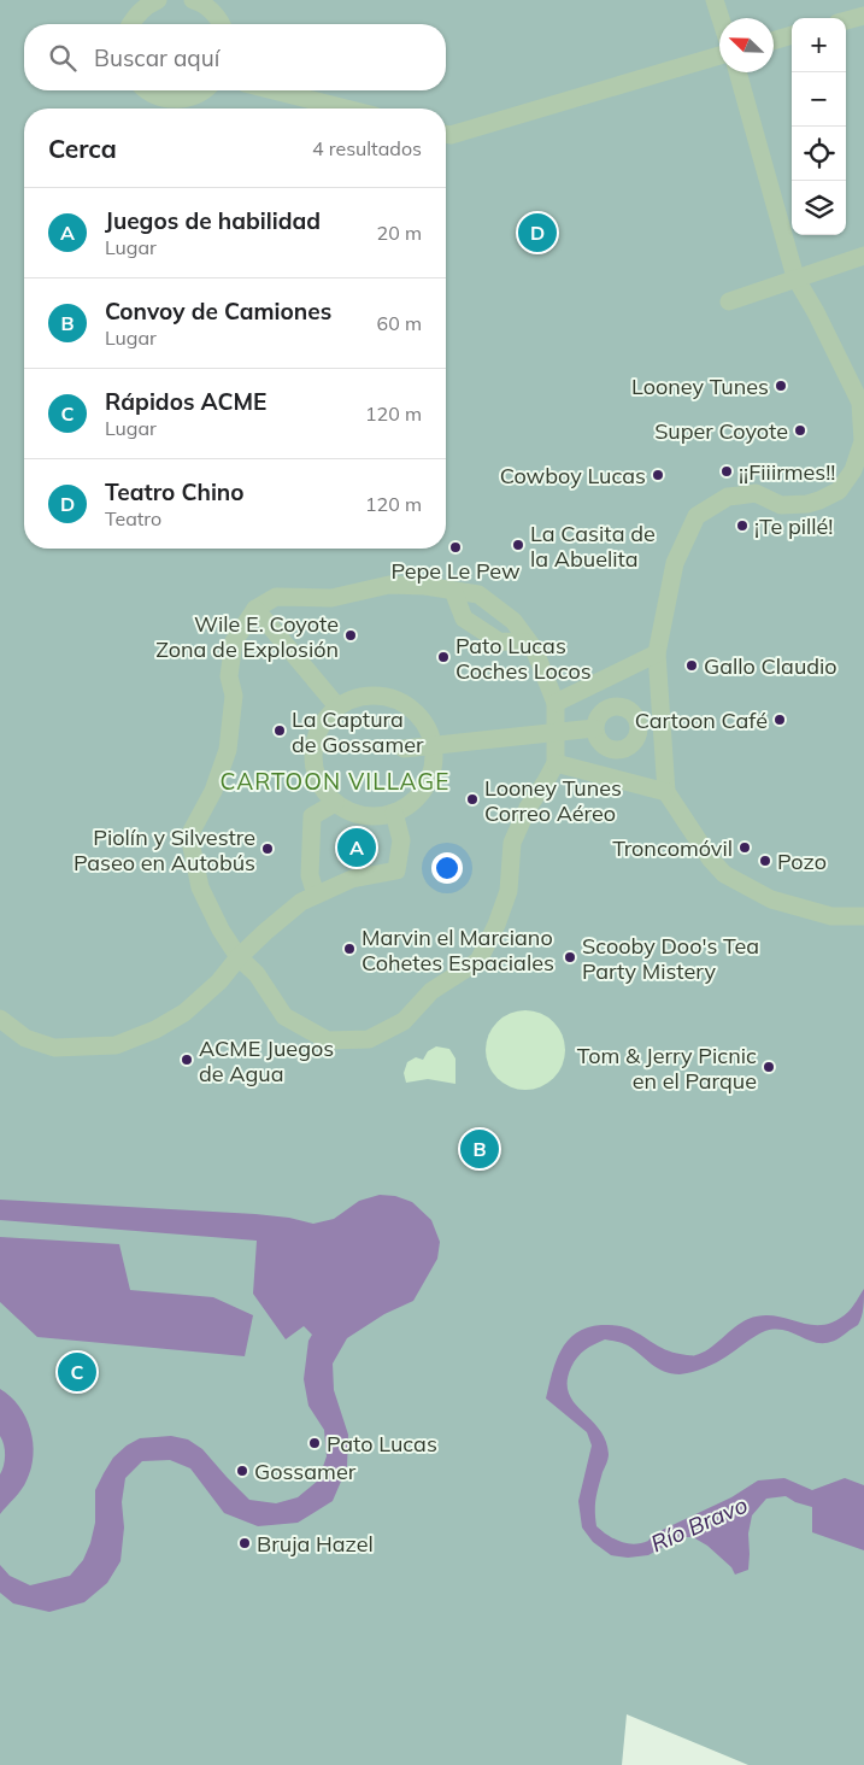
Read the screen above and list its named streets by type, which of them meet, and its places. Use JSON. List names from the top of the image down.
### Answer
{
  "districts": ["CARTOON VILLAGE"],
  "water": ["Río Bravo"],
  "places": [
    "Looney Tunes",
    "Super Coyote",
    "¡¡Fiiirmes!!",
    "Cowboy Lucas",
    "¡Te pillé!",
    "La Casita de la Abuelita",
    "Pepe Le Pew",
    "Wile E. Coyote Zona de Explosión",
    "Pato Lucas Coches Locos",
    "Gallo Claudio",
    "Cartoon Café",
    "La Captura de Gossamer",
    "Looney Tunes Correo Aéreo",
    "Troncomóvil",
    "Piolín y Silvestre Paseo en Autobús",
    "Pozo",
    "Marvin el Marciano Cohetes Espaciales",
    "Scooby Doo's Tea Party Mistery",
    "ACME Juegos de Agua",
    "Tom & Jerry Picnic en el Parque",
    "Pato Lucas",
    "Gossamer",
    "Bruja Hazel"
  ],
  "north": "top left",
  "page": {
    "map_buttons": ["+", "−"],
    "search": "Buscar aquí",
    "heading": ["Cerca", "4 resultados"],
    "list": [
      {
        "mark": "A",
        "name": "Juegos de habilidad",
        "note": "Lugar",
        "value": "20 m"
      },
      {
        "mark": "B",
        "name": "Convoy de Camiones",
        "note": "Lugar",
        "value": "60 m"
      },
      {
        "mark": "C",
        "name": "Rápidos ACME",
        "note": "Lugar",
        "value": "120 m"
      },
      {
        "mark": "D",
        "name": "Teatro Chino",
        "note": "Teatro",
        "value": "120 m"
      }
    ],
    "pins": [
      "D",
      "A",
      "B",
      "C"
    ]
  }
}
